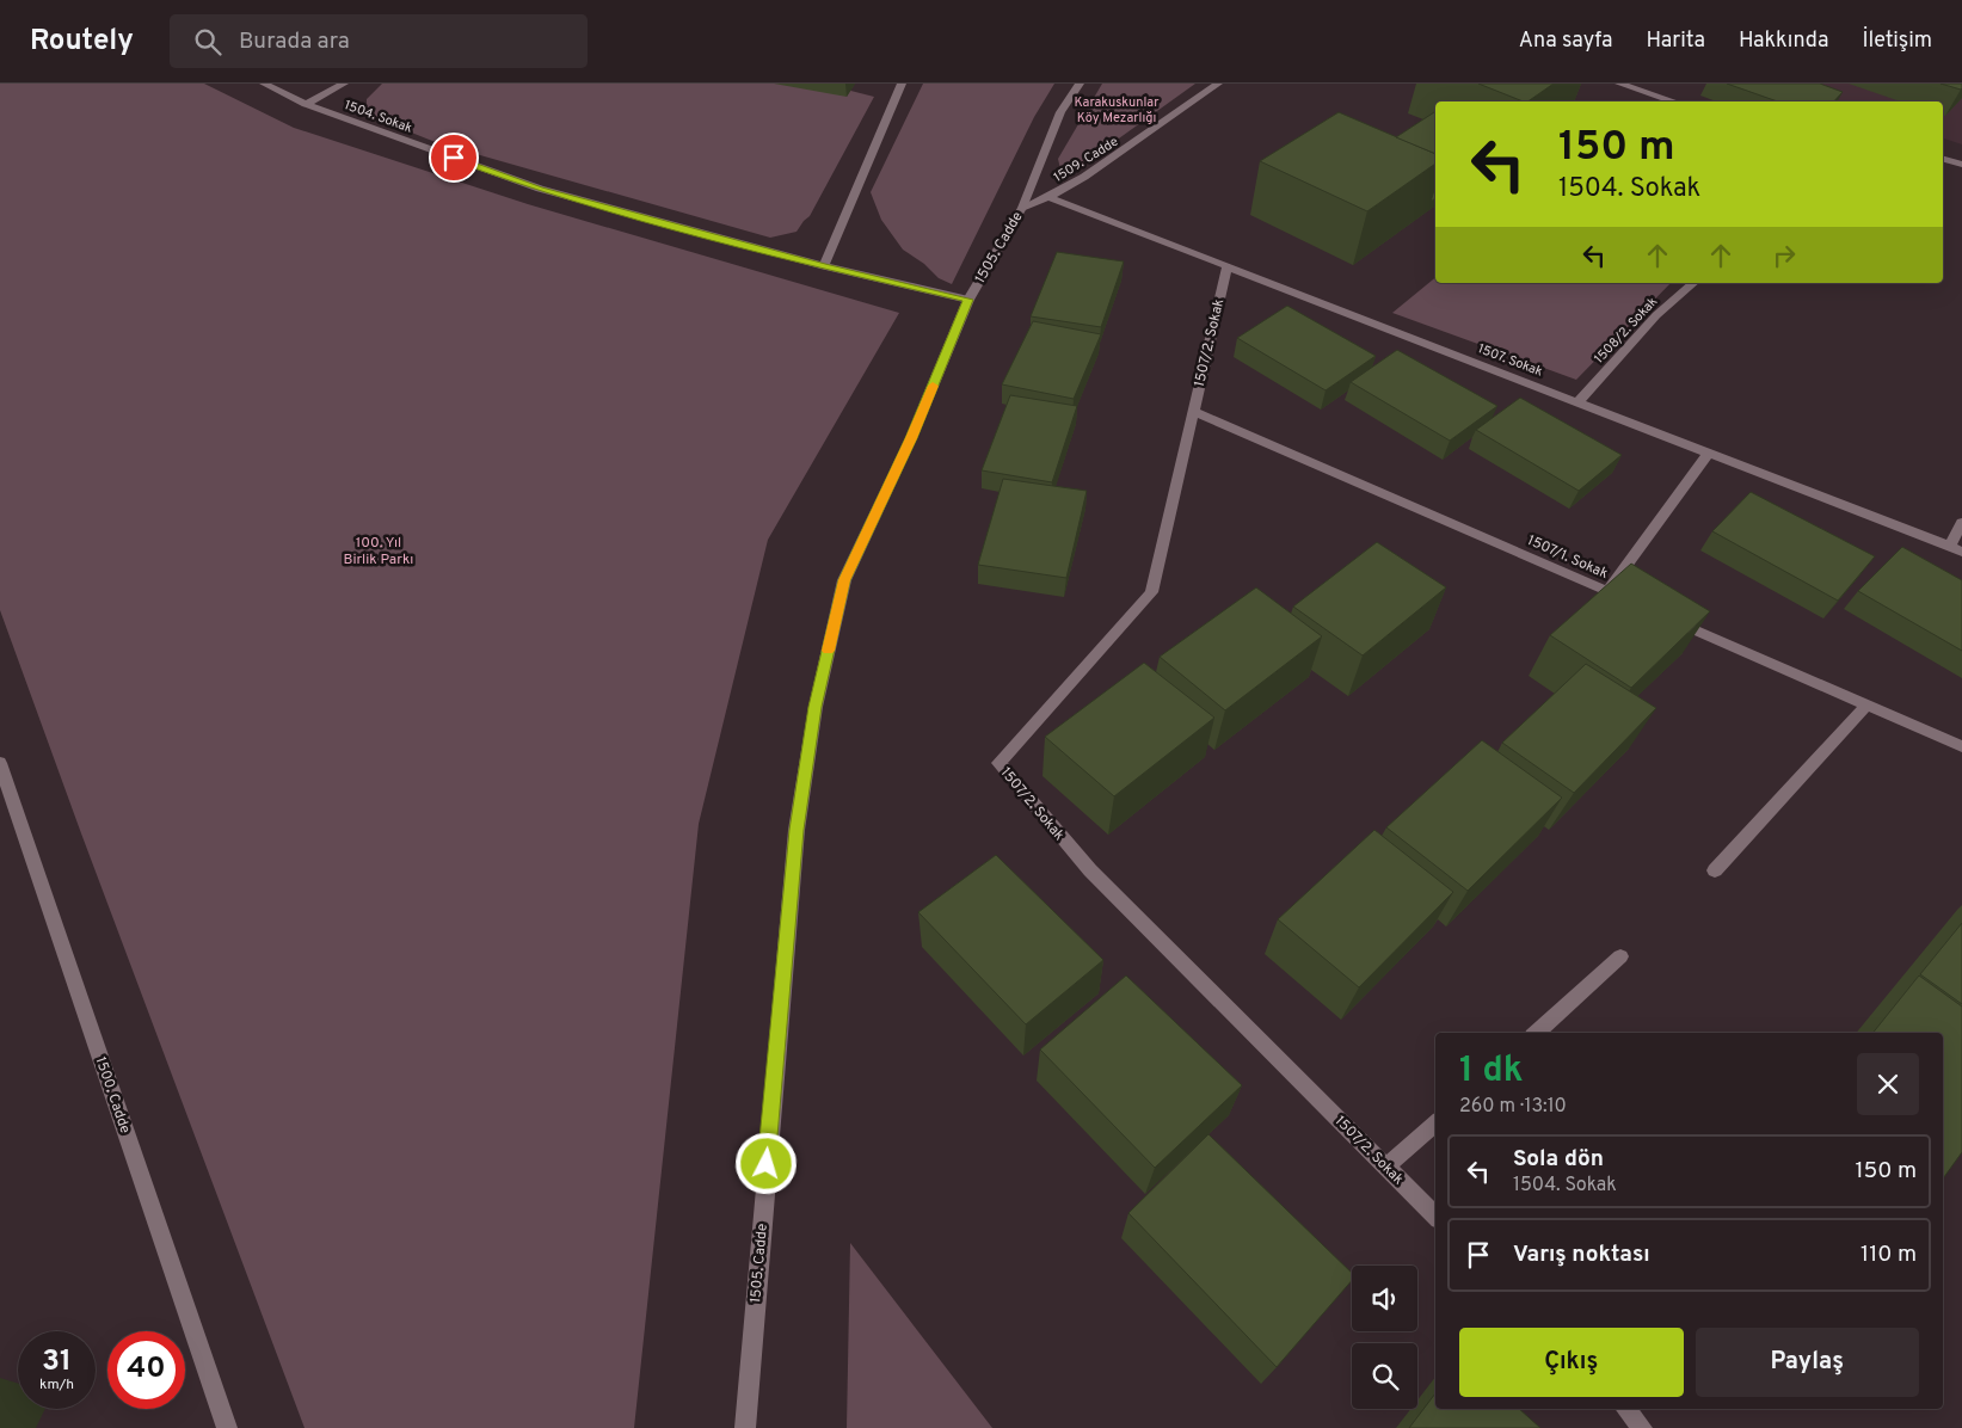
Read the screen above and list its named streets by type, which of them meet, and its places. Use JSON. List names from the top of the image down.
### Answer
{
  "streets": {
    "street": [
      "1504. Sokak",
      "1509. Cadde",
      "1505. Cadde",
      "1508/2. Sokak",
      "1507/2. Sokak",
      "1507. Sokak",
      "1507/1. Sokak",
      "1500. Cadde"
    ]
  },
  "crossings": [
    ["1504. Sokak", "1505. Cadde"],
    ["1509. Cadde", "1505. Cadde"],
    ["1509. Cadde", "1507. Sokak"],
    ["1508/2. Sokak", "1507. Sokak"],
    ["1507/2. Sokak", "1507. Sokak"],
    ["1507/2. Sokak", "1507/1. Sokak"]
  ],
  "parks": ["Karakuskunlar Köy Mezarlığı", "100. Yıl Birlik Parkı"],
  "page": {
    "header": "Routely",
    "search": "Burada ara",
    "nav": [
      "Ana sayfa",
      "Harita",
      "Hakkında",
      "İletişim"
    ],
    "turn": ["150 m", "1504. Sokak"],
    "heading": ["1 dk", "260 m · 13:10"],
    "list": [
      {
        "name": "Sola dön",
        "note": "1504. Sokak",
        "value": "150 m"
      },
      {
        "name": "Varış noktası",
        "value": "110 m"
      }
    ],
    "buttons": ["Çıkış", "Paylaş"],
    "speed": "31 km/h",
    "limit": "40"
  }
}
